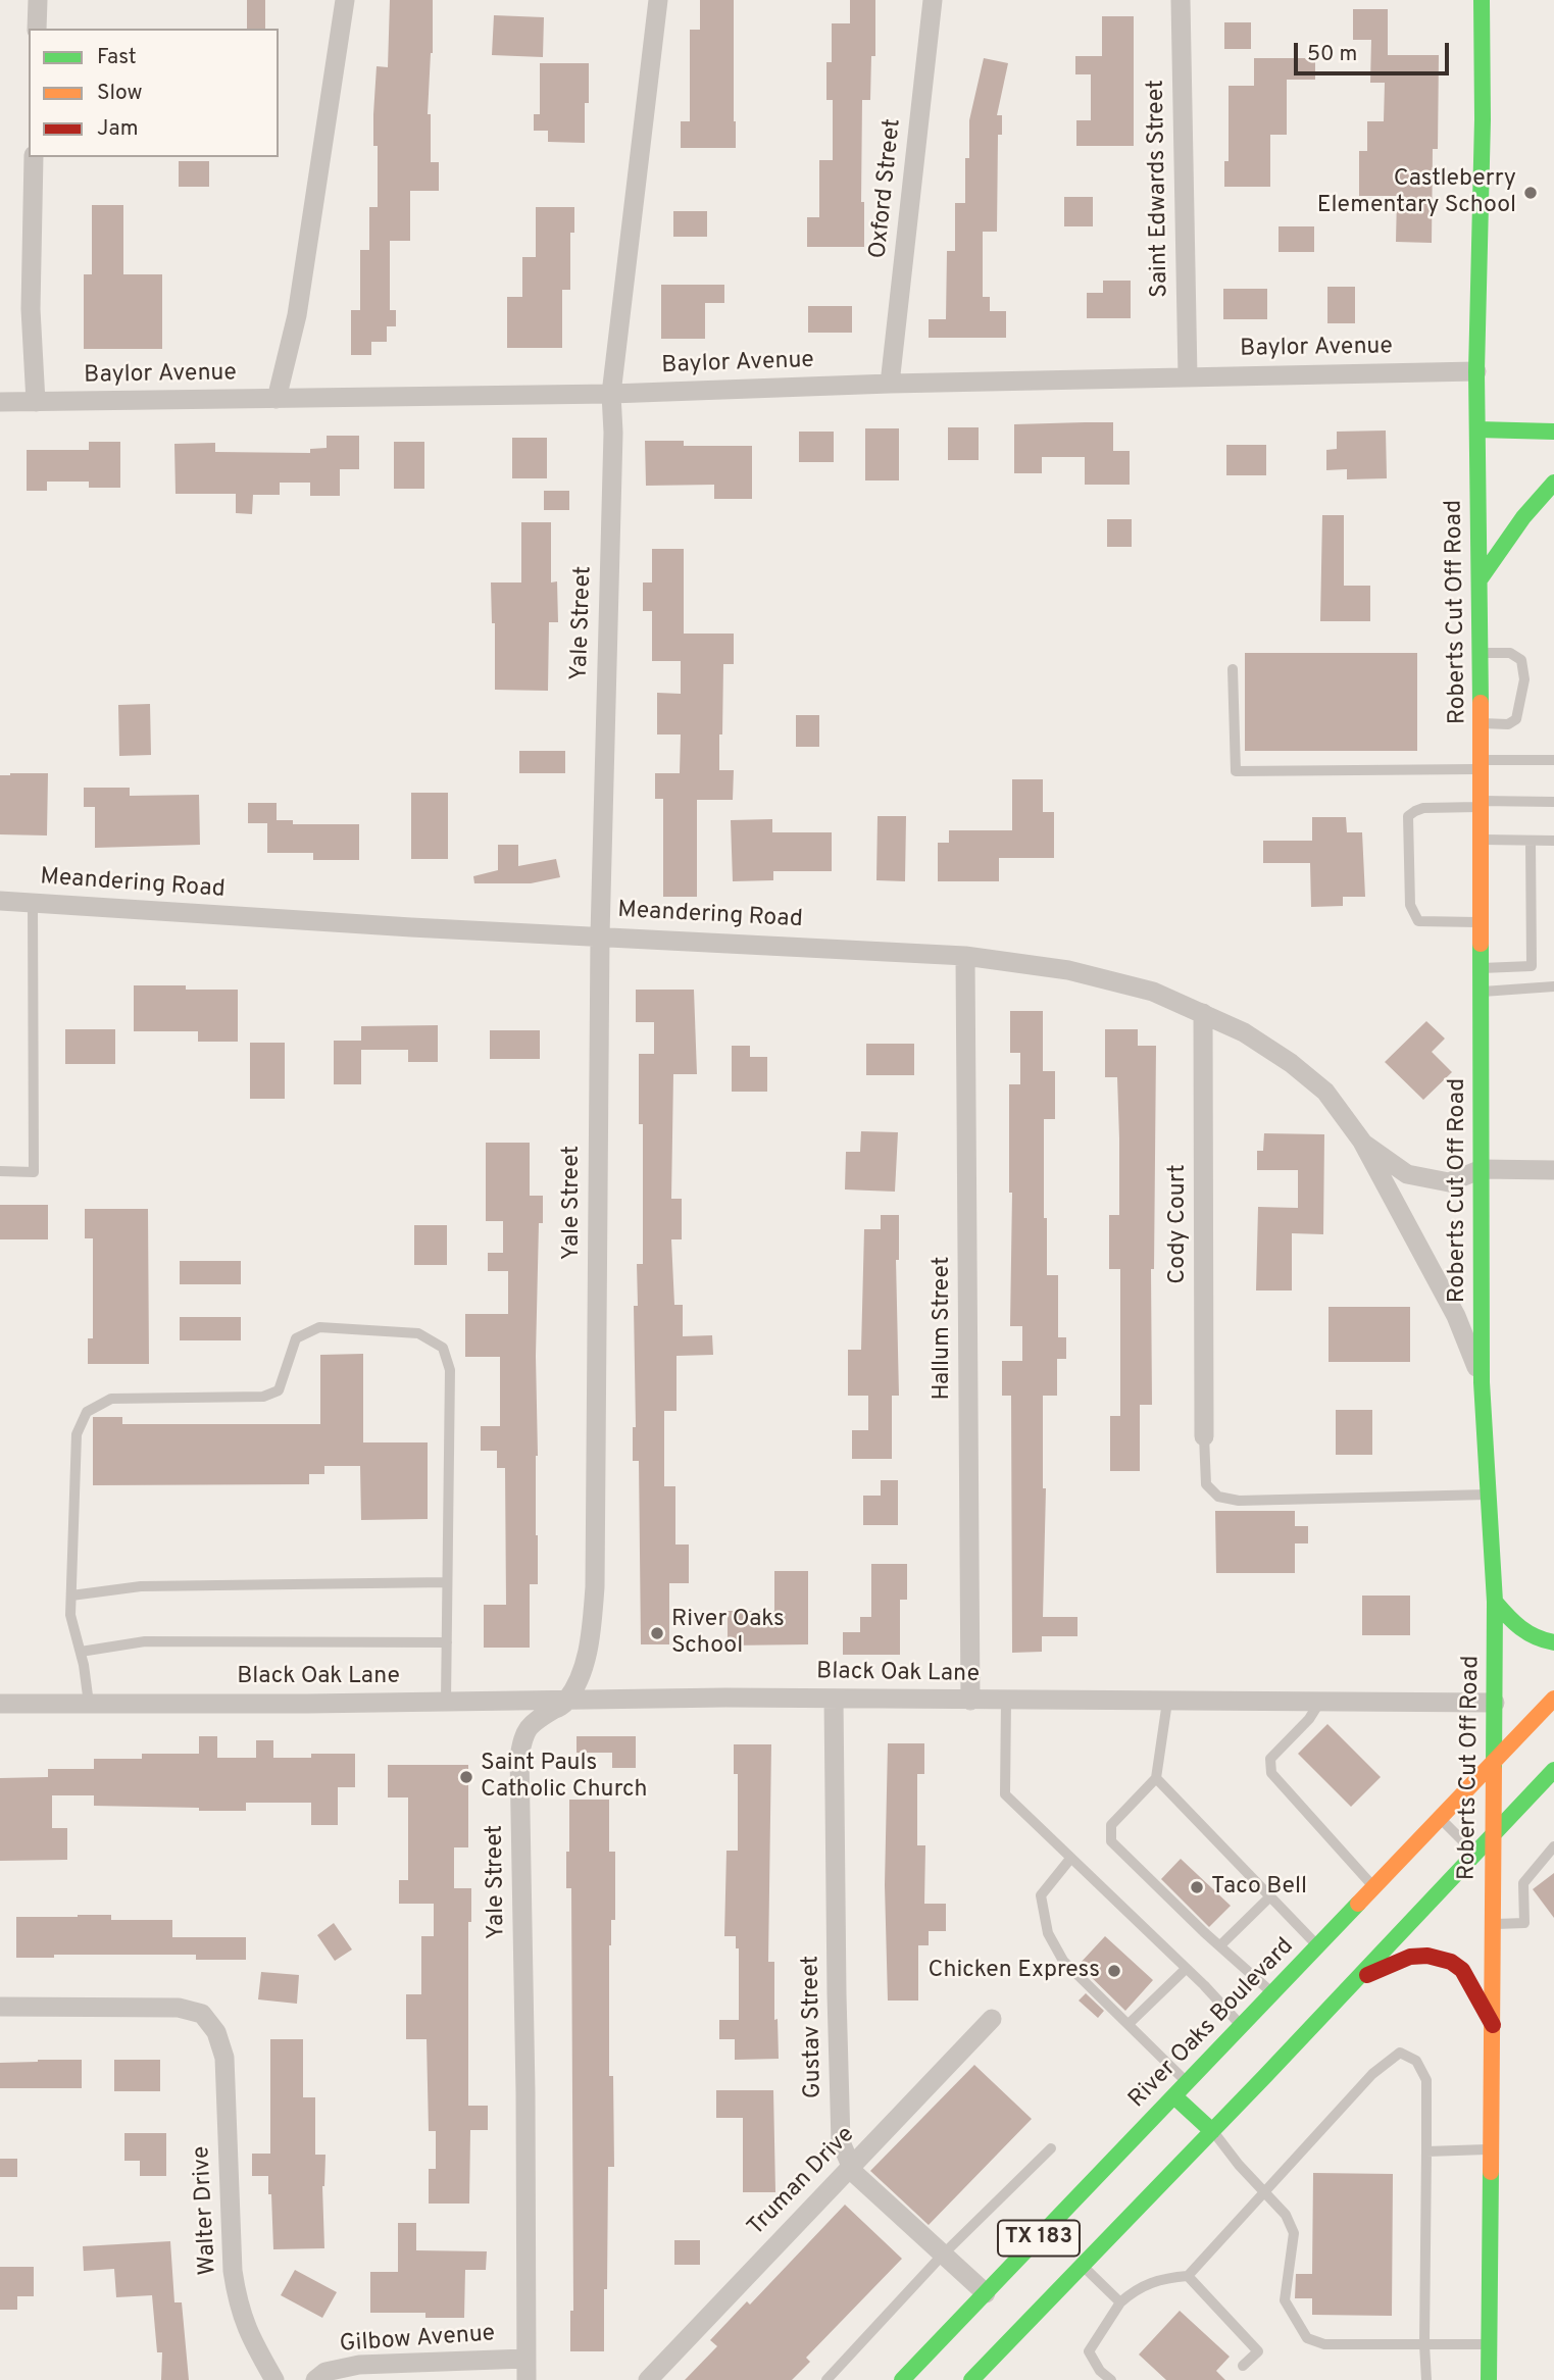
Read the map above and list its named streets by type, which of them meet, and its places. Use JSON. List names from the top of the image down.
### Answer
{
  "streets": {
    "street": [
      "Oxford Street",
      "Saint Edwards Street",
      "Baylor Avenue",
      "Roberts Cut Off Road",
      "Yale Street",
      "Meandering Road",
      "Cody Court",
      "Hallum Street",
      "Black Oak Lane",
      "River Oaks Boulevard",
      "Gustav Street",
      "Truman Drive",
      "Walter Drive",
      "TX 183",
      "Gilbow Avenue"
    ]
  },
  "crossings": [
    ["Oxford Street", "Baylor Avenue"],
    ["Saint Edwards Street", "Baylor Avenue"],
    ["Baylor Avenue", "Roberts Cut Off Road"],
    ["Baylor Avenue", "Yale Street"],
    ["Roberts Cut Off Road", "Meandering Road"],
    ["Roberts Cut Off Road", "Black Oak Lane"],
    ["Roberts Cut Off Road", "River Oaks Boulevard"],
    ["Roberts Cut Off Road", "TX 183"],
    ["Yale Street", "Meandering Road"],
    ["Yale Street", "Black Oak Lane"],
    ["Yale Street", "Gilbow Avenue"],
    ["Meandering Road", "Cody Court"],
    ["Meandering Road", "Hallum Street"],
    ["Hallum Street", "Black Oak Lane"],
    ["Black Oak Lane", "Gustav Street"],
    ["River Oaks Boulevard", "Gustav Street"],
    ["Gustav Street", "Truman Drive"]
  ],
  "places": [
    "Castleberry Elementary School",
    "River Oaks School",
    "Saint Pauls Catholic Church",
    "Taco Bell",
    "Chicken Express"
  ],
  "legend": ["Fast", "Slow", "Jam"],
  "scale_bar": "50 m"
}
